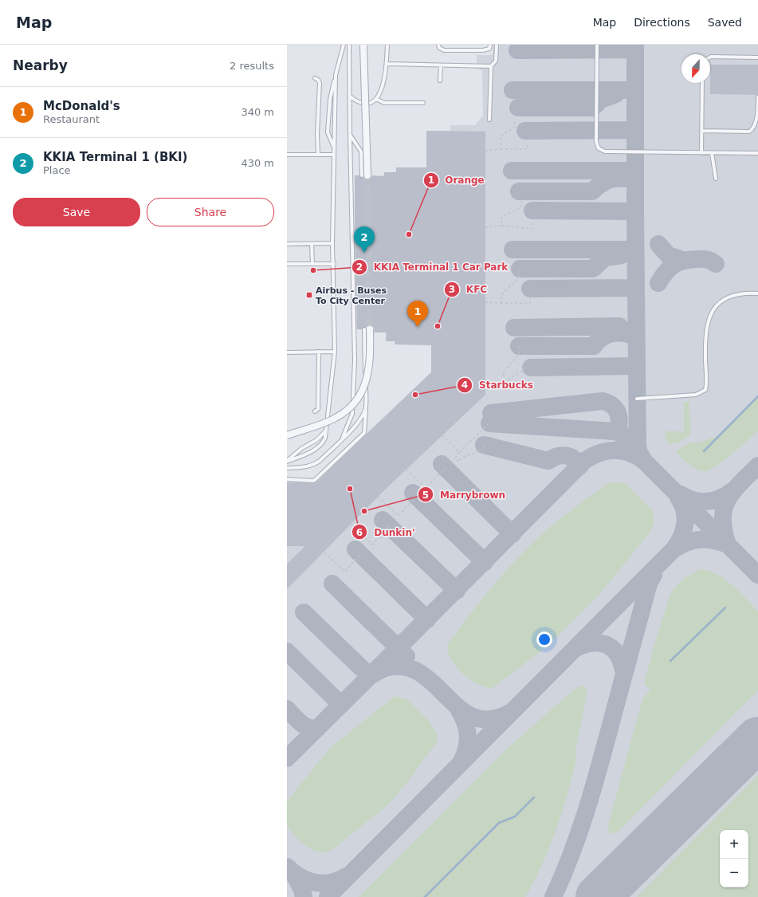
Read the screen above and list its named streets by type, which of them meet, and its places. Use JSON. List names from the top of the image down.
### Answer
{
  "places": {
    "other": [
      "Orange",
      "KKIA Terminal 1 Car Park",
      "KFC",
      "Starbucks",
      "Dunkin'",
      "Marrybrown"
    ],
    "transit": ["Airbus - Buses To City Center"]
  },
  "north": "bottom",
  "page": {
    "header": "Map",
    "nav": ["Map", "Directions", "Saved"],
    "heading": ["Nearby", "2 results"],
    "list": [
      {
        "mark": "1",
        "name": "McDonald's",
        "note": "Restaurant",
        "value": "340 m"
      },
      {
        "mark": "2",
        "name": "KKIA Terminal 1 (BKI)",
        "note": "Place",
        "value": "430 m"
      }
    ],
    "buttons": ["Save", "Share"],
    "pins": ["2", "1"],
    "map_buttons": ["+", "−"]
  }
}
